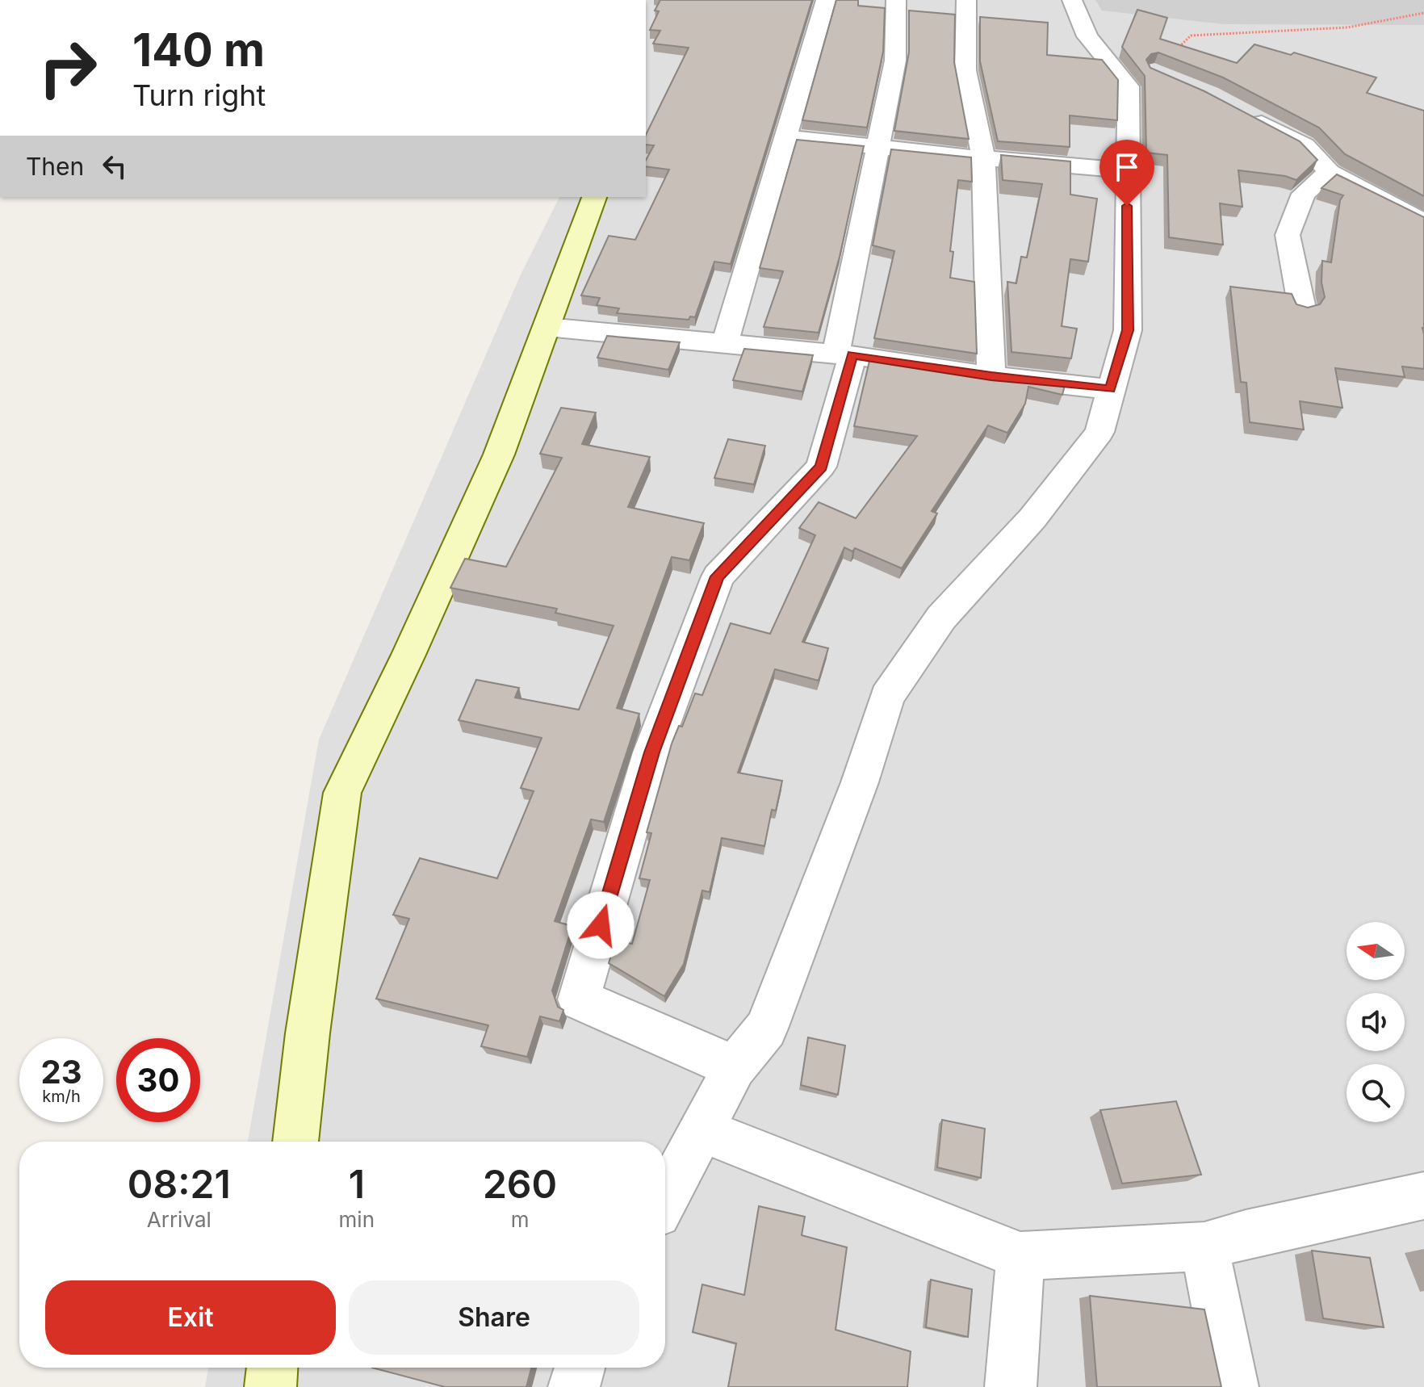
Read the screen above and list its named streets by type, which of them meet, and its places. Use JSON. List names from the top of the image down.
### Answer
{
  "north": "left",
  "page": {
    "turn": ["140 m", "Turn right"],
    "then": "Then",
    "speed": "23 km/h",
    "limit": "30",
    "eta": [
      "08:21",
      "Arrival",
      "1",
      "min",
      "260",
      "m"
    ],
    "buttons": ["Exit", "Share"]
  }
}
